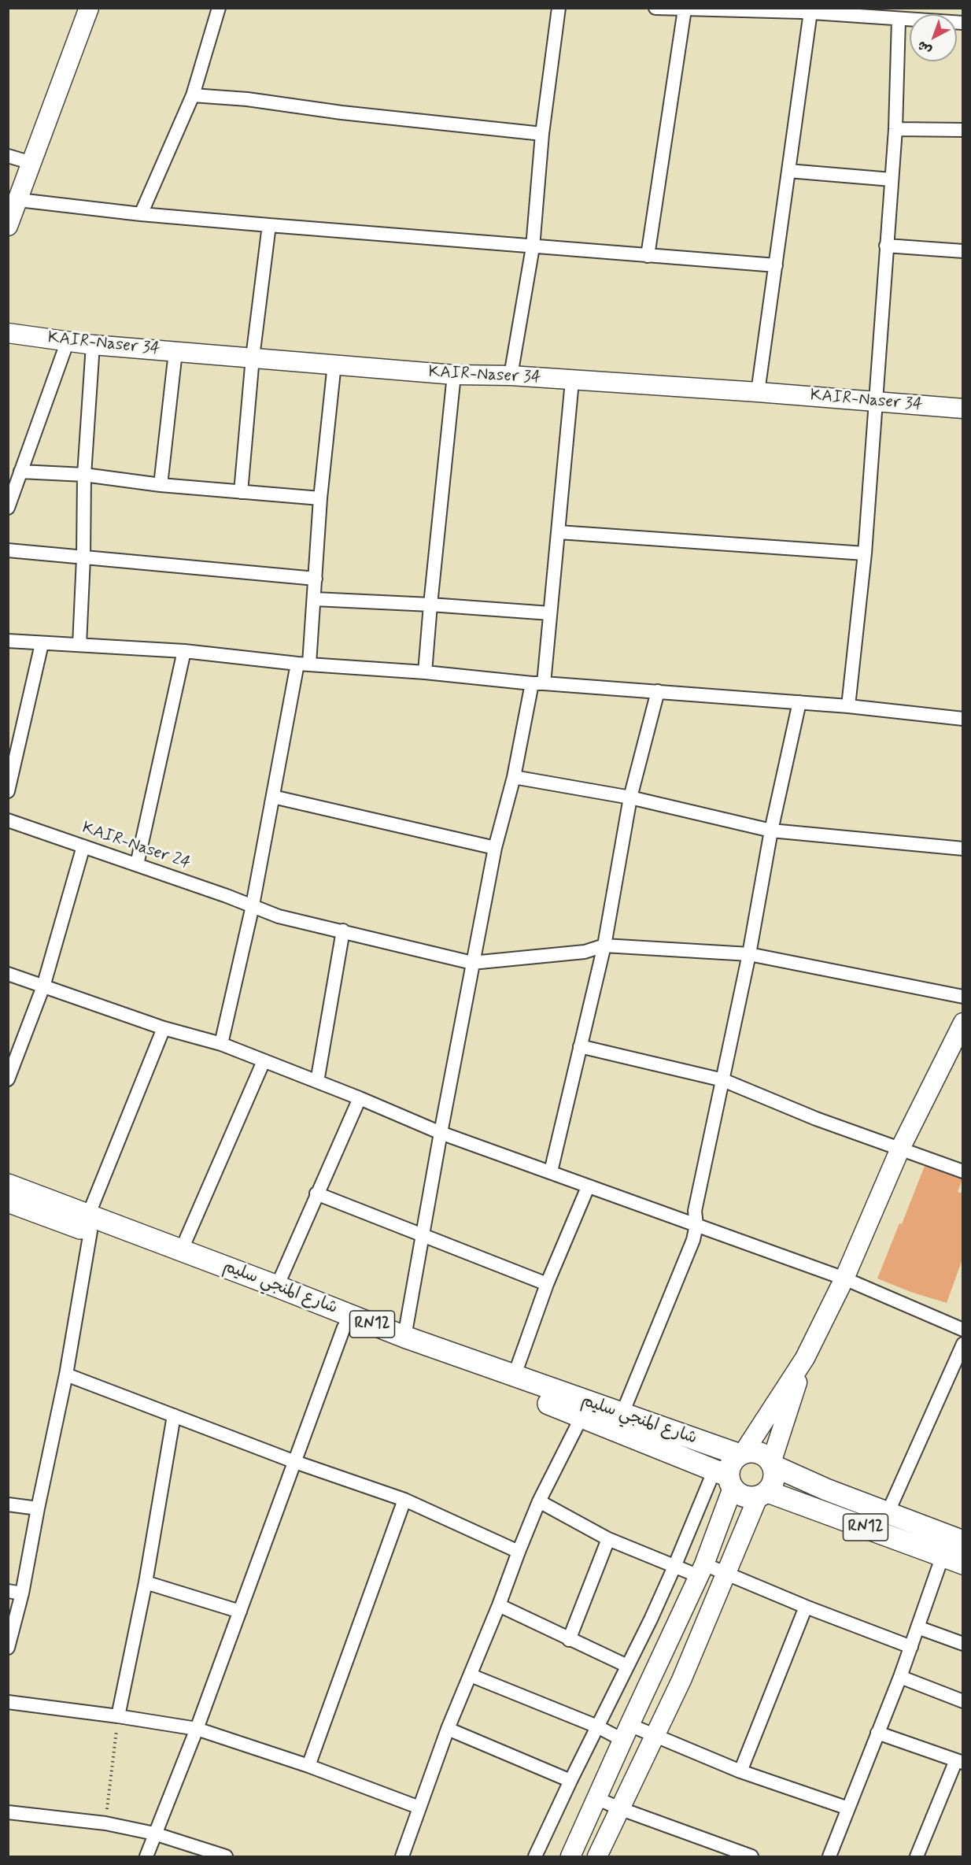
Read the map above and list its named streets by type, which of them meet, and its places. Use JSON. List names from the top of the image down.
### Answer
{
  "streets": {
    "main road": ["شارع المنجي سليم", "RN12"],
    "street": ["KAIR-Naser 34", "KAIR-Naser 24"]
  },
  "crossings": [
    ["شارع المنجي سليم", "RN12"]
  ],
  "north": "bottom left"
}
